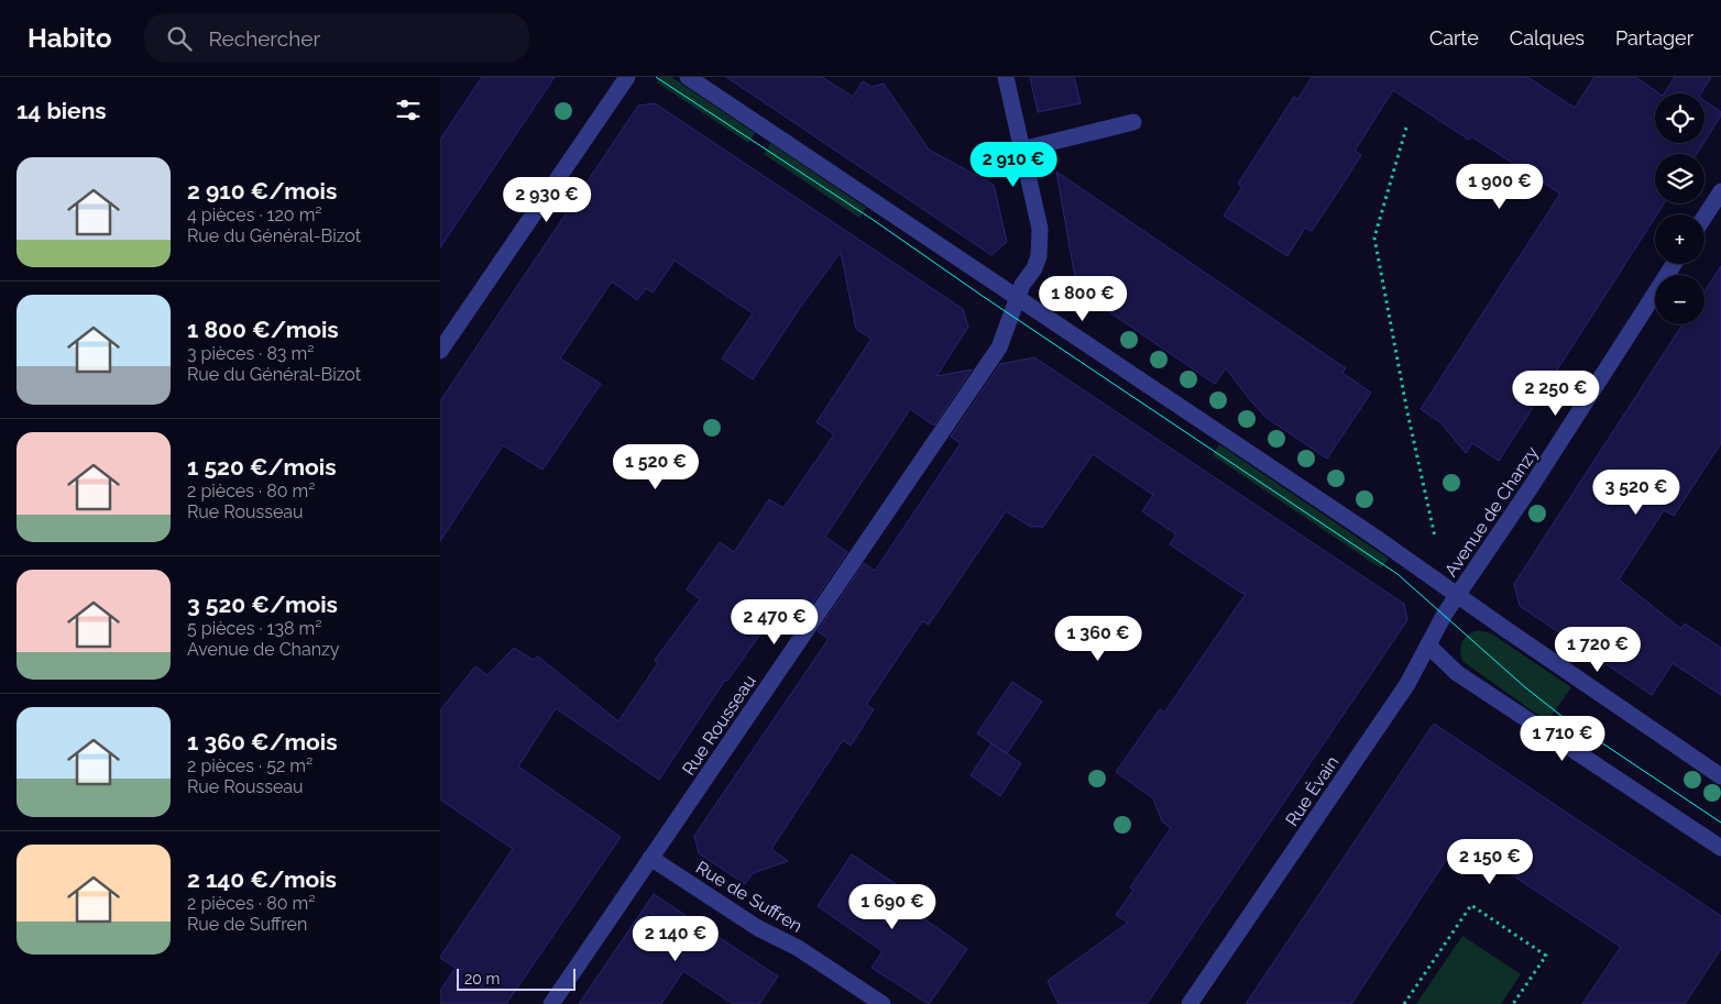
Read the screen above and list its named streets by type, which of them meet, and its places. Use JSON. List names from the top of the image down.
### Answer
{
  "streets": {
    "street": [
      "Avenue de Chanzy",
      "Rue Rousseau",
      "Rue Évain",
      "Rue de Suffren"
    ]
  },
  "crossings": [
    ["Avenue de Chanzy", "Rue Évain"],
    ["Rue Rousseau", "Rue de Suffren"]
  ],
  "scale_bar": "20 m",
  "page": {
    "header": "Habito",
    "search": "Rechercher",
    "nav": ["Carte", "Calques", "Partager"],
    "heading": "14 biens",
    "map_buttons": ["+", "−"],
    "price": [
      "2 910 €",
      "1 900 €",
      "2 930 €",
      "1 800 €",
      "2 250 €",
      "1 520 €",
      "3 520 €",
      "2 470 €",
      "1 360 €",
      "1 720 €",
      "1 710 €",
      "2 150 €",
      "1 690 €",
      "2 140 €"
    ],
    "list": [
      {
        "name": "2 910 €/mois",
        "note": "4 pièces · 120 m² · Rue du Général-Bizot"
      },
      {
        "name": "1 800 €/mois",
        "note": "3 pièces · 83 m² · Rue du Général-Bizot"
      },
      {
        "name": "1 520 €/mois",
        "note": "2 pièces · 80 m² · Rue Rousseau"
      },
      {
        "name": "3 520 €/mois",
        "note": "5 pièces · 138 m² · Avenue de Chanzy"
      },
      {
        "name": "1 360 €/mois",
        "note": "2 pièces · 52 m² · Rue Rousseau"
      },
      {
        "name": "2 140 €/mois",
        "note": "2 pièces · 80 m² · Rue de Suffren"
      }
    ],
    "scale": "20 m"
  }
}
